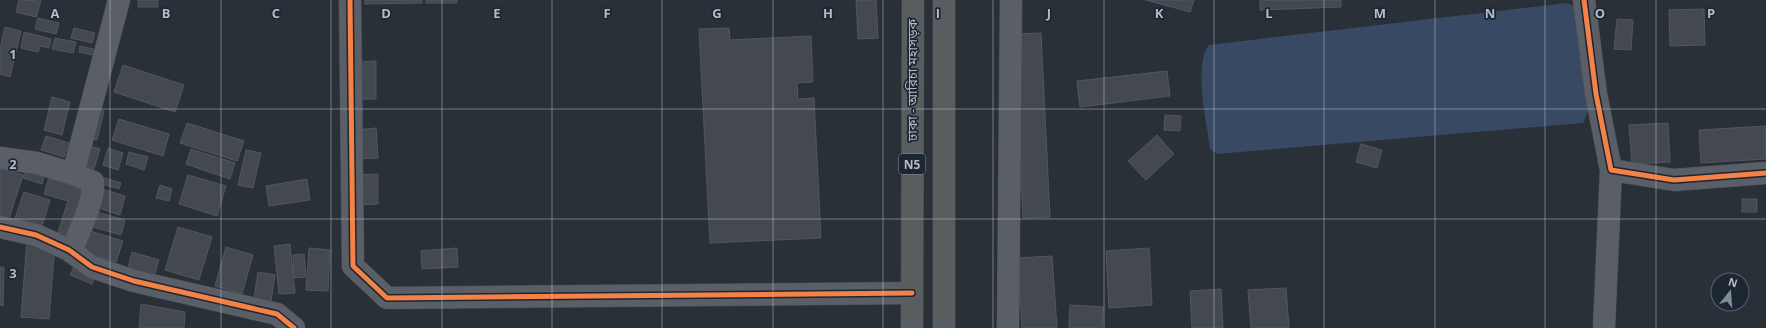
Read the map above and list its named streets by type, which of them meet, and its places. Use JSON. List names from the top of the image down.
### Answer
{
  "streets": {
    "highway": ["ঢাকা - আরিচা মহাসড়ক", "N5"]
  },
  "north": "top",
  "grid": {
    "columns": [
      "A",
      "B",
      "C",
      "D",
      "E",
      "F",
      "G",
      "H",
      "I",
      "J",
      "K",
      "L",
      "M",
      "N",
      "O",
      "P"
    ],
    "rows": ["1", "2", "3"]
  }
}
